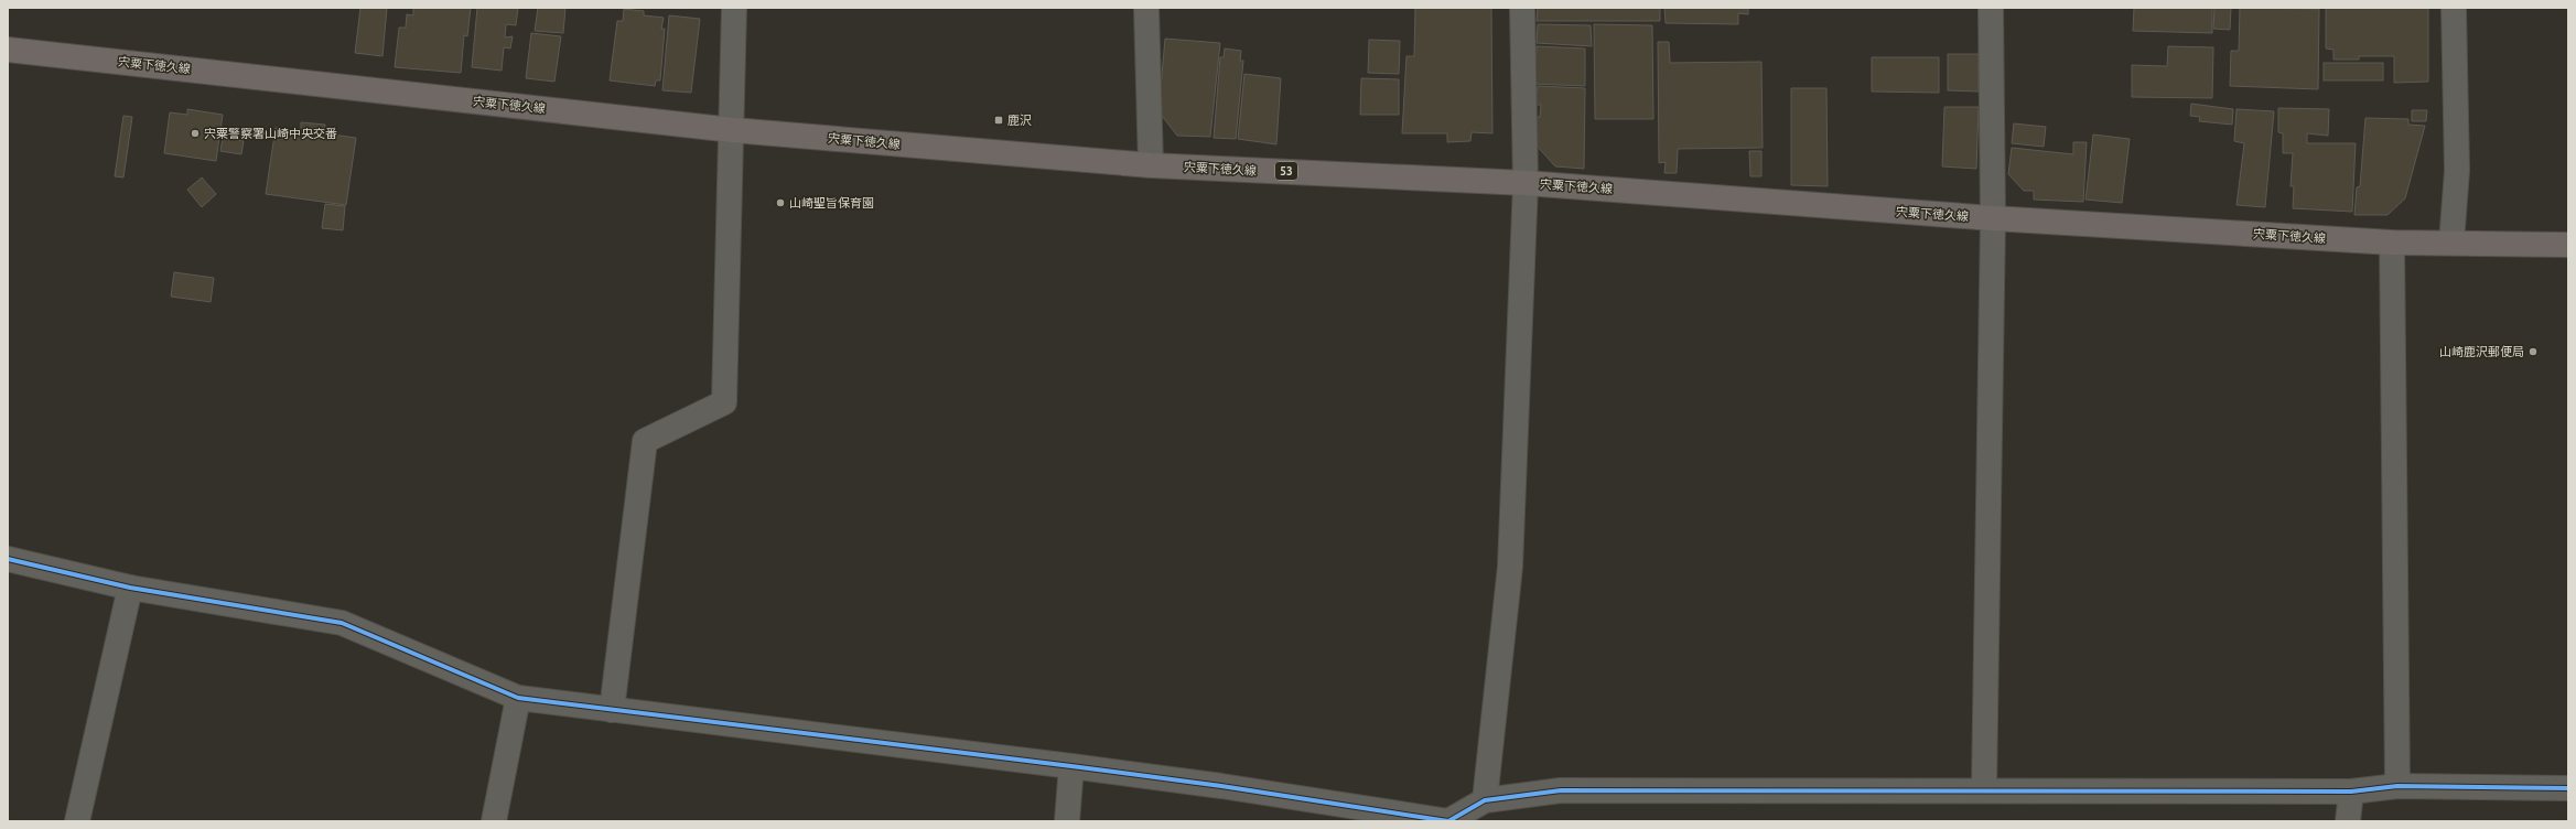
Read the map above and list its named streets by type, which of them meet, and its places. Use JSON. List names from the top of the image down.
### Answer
{
  "streets": {
    "main road": ["宍粟下徳久線", "53"]
  },
  "places": {
    "transit": ["鹿沢"],
    "other": ["宍粟警察署山崎中央交番", "山崎聖旨保育園", "山崎鹿沢郵便局"]
  }
}
